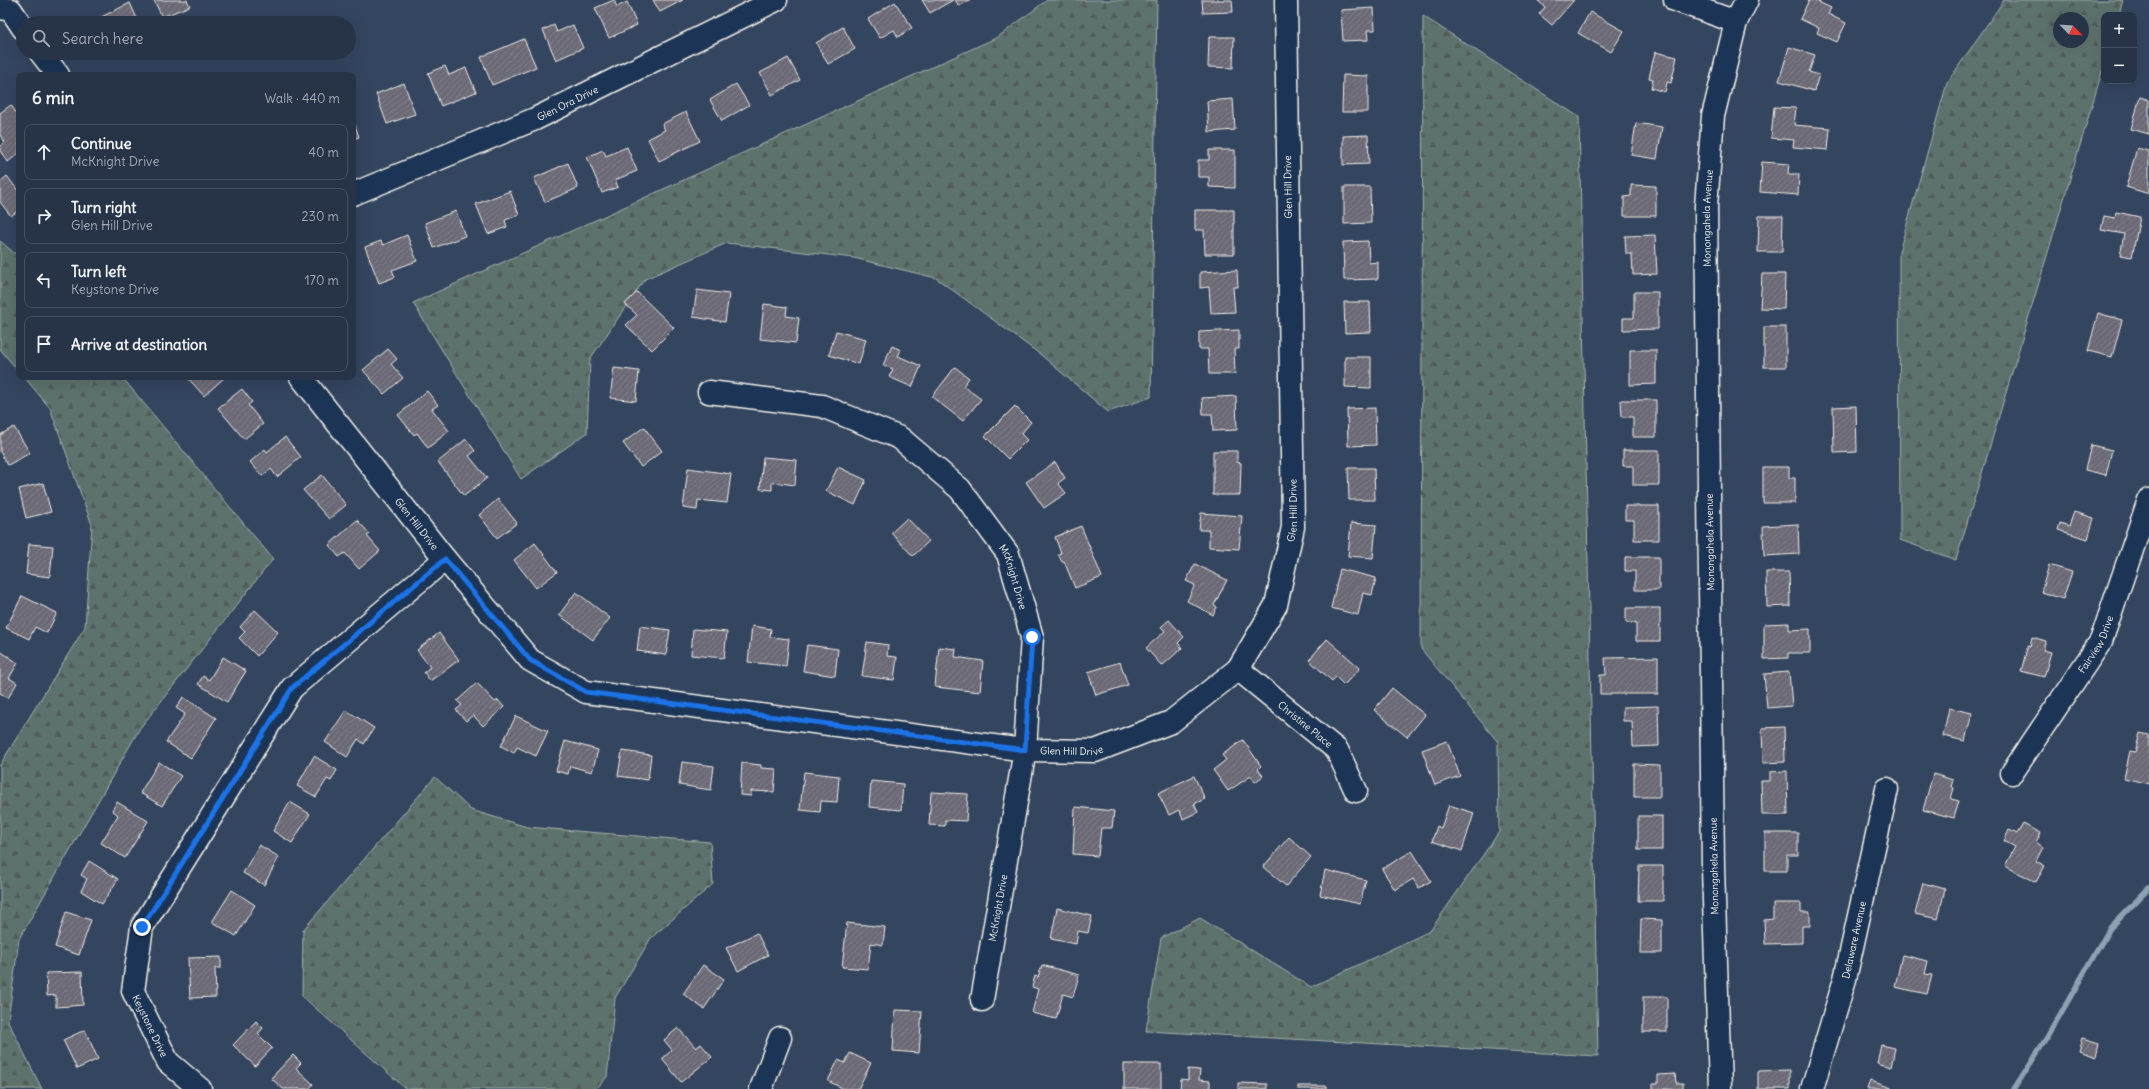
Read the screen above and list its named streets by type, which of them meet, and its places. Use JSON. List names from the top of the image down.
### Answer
{
  "streets": {
    "street": [
      "Glen Ora Drive",
      "Glen Hill Drive",
      "Monongahela Avenue",
      "McKnight Drive",
      "Fairview Drive",
      "Christine Place",
      "Delaware Avenue",
      "Keystone Drive"
    ]
  },
  "crossings": [
    ["Glen Hill Drive", "McKnight Drive"],
    ["Glen Hill Drive", "Christine Place"],
    ["Glen Hill Drive", "Keystone Drive"]
  ],
  "north": "bottom right",
  "page": {
    "map_buttons": ["+", "−"],
    "search": "Search here",
    "heading": ["6 min", "Walk · 440 m"],
    "list": [
      ["Continue", "McKnight Drive", "40 m"],
      ["Turn right", "Glen Hill Drive", "230 m"],
      ["Turn left", "Keystone Drive", "170 m"],
      "Arrive at destination"
    ]
  }
}
